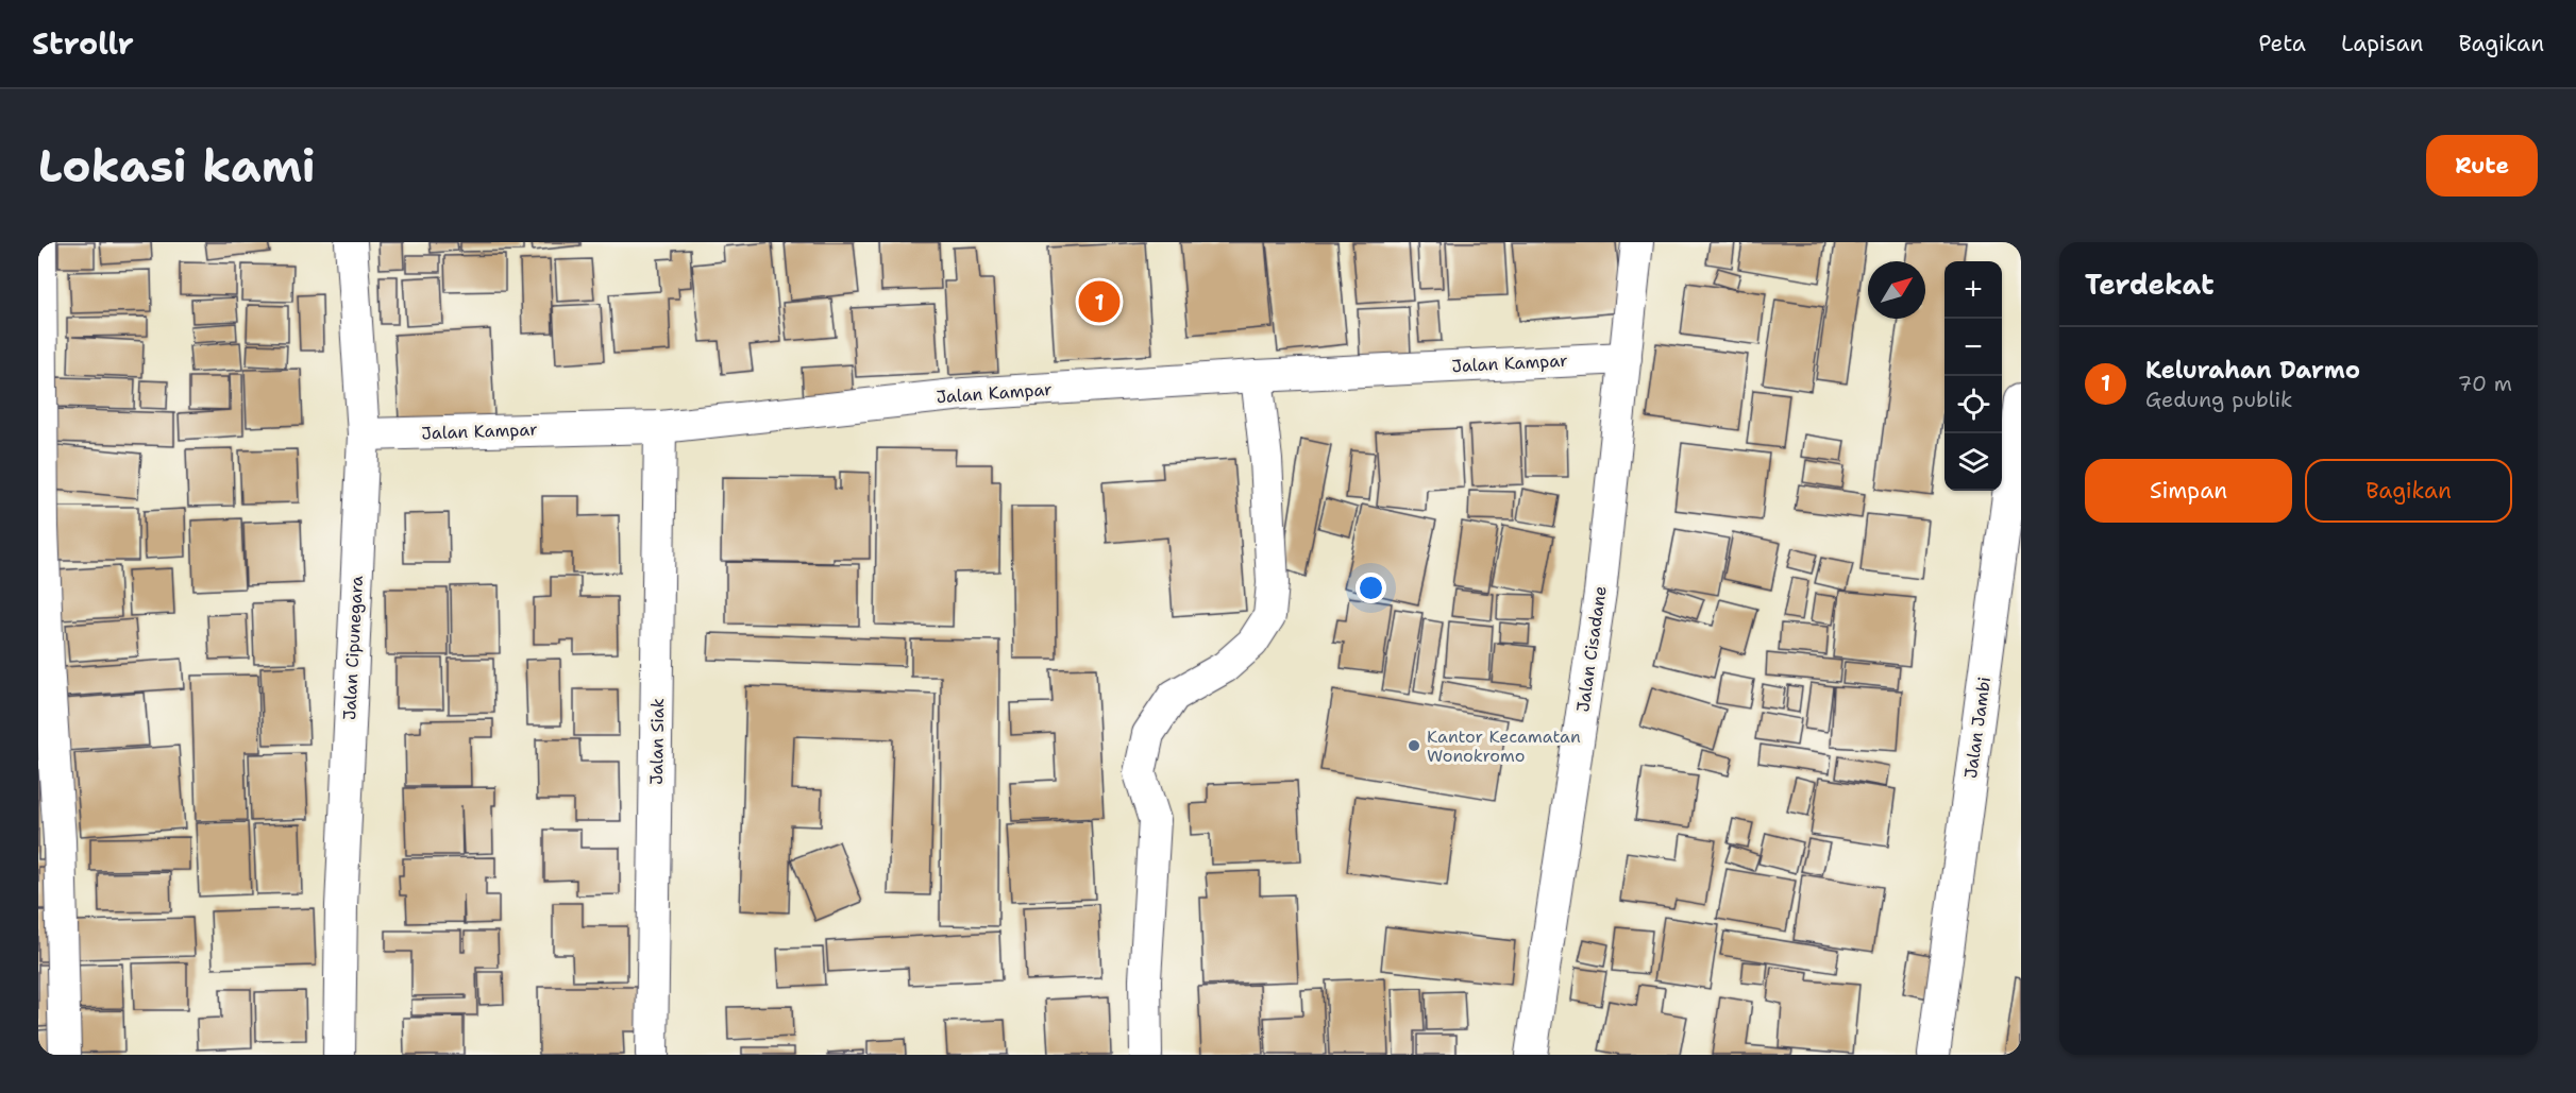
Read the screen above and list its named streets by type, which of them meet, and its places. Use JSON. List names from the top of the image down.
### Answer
{
  "streets": {
    "street": [
      "Jalan Kampar",
      "Jalan Cipunegara",
      "Jalan Cisadane",
      "Jalan Jambi",
      "Jalan Siak"
    ]
  },
  "crossings": [
    ["Jalan Kampar", "Jalan Cipunegara"],
    ["Jalan Kampar", "Jalan Cisadane"],
    ["Jalan Kampar", "Jalan Siak"]
  ],
  "places": ["Kantor Kecamatan Wonokromo"],
  "north": "top right",
  "page": {
    "header": "Strollr",
    "nav": ["Peta", "Lapisan", "Bagikan"],
    "buttons": [
      "Rute",
      ["Simpan", "Bagikan"]
    ],
    "title": "Lokasi kami",
    "heading": "Terdekat",
    "map_buttons": ["+", "−"],
    "pins": "1",
    "list": [
      {
        "mark": "1",
        "name": "Kelurahan Darmo",
        "note": "Gedung publik",
        "value": "70 m"
      }
    ]
  }
}
